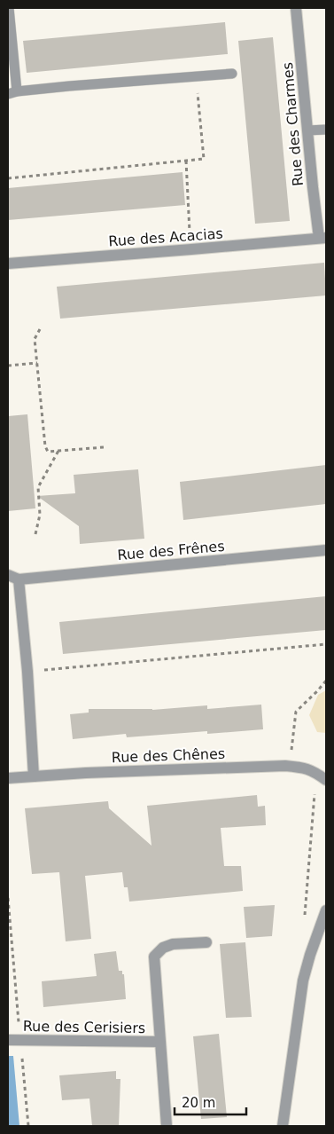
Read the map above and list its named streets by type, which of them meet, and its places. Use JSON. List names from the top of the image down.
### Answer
{
  "streets": {
    "street": [
      "Rue des Charmes",
      "Rue des Acacias",
      "Rue des Frênes",
      "Rue des Chênes",
      "Rue des Cerisiers"
    ]
  },
  "crossings": [
    ["Rue des Charmes", "Rue des Acacias"]
  ],
  "scale_bar": "20 m"
}
